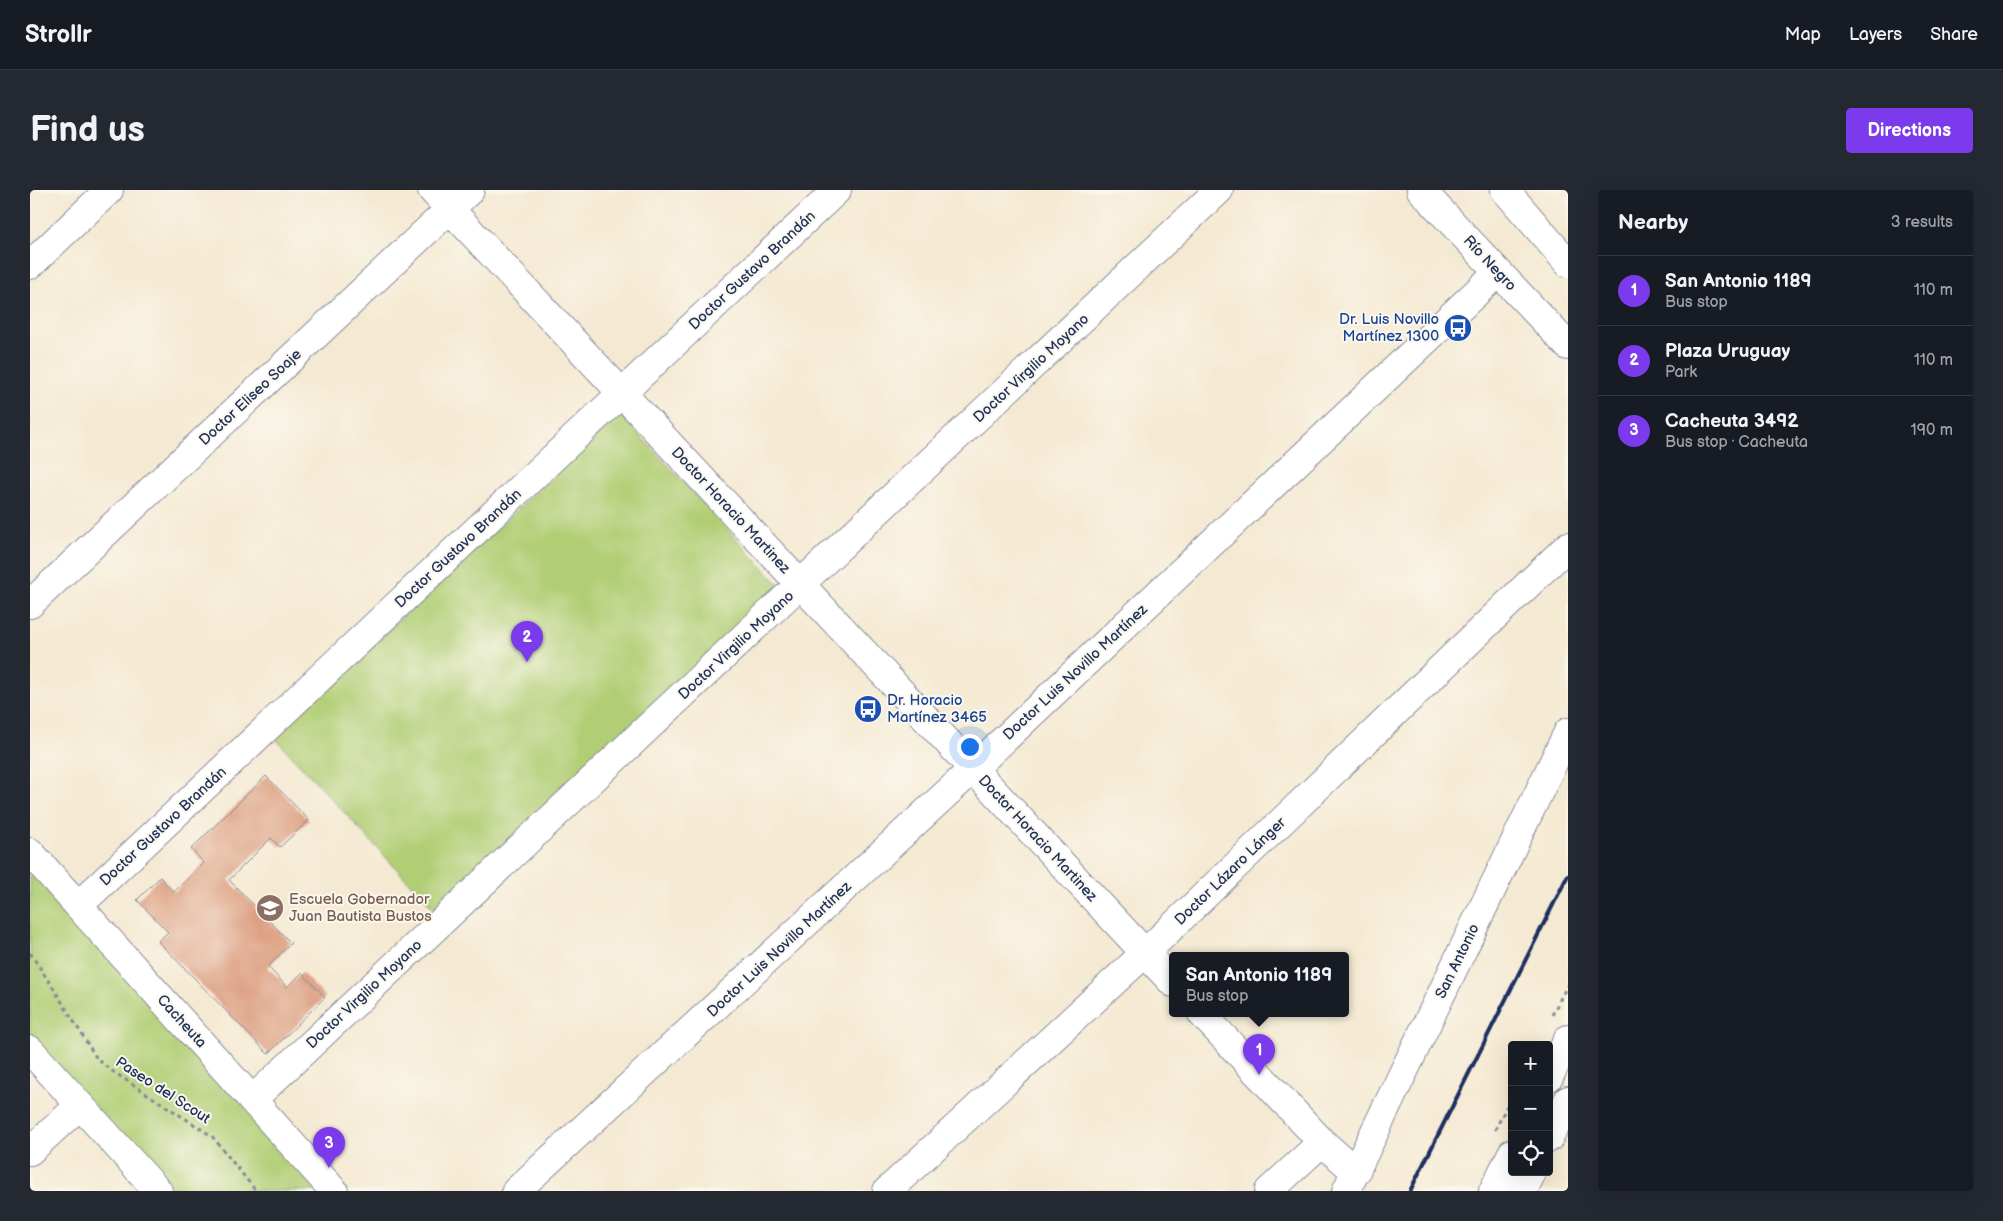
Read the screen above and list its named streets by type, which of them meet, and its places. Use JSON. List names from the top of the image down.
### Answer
{
  "streets": {
    "street": [
      "Río Negro",
      "Doctor Gustavo Brandán",
      "Doctor Virgilio Moyano",
      "Doctor Eliseo Soaje",
      "Doctor Horacio Martinez",
      "Doctor Luis Novillo Martínez",
      "Doctor Lázaro Lánger",
      "San Antonio",
      "Cacheuta"
    ],
    "path": ["Paseo del Scout"]
  },
  "crossings": [
    ["Río Negro", "Doctor Luis Novillo Martínez"],
    ["Doctor Gustavo Brandán", "Doctor Horacio Martinez"],
    ["Doctor Gustavo Brandán", "Cacheuta"],
    ["Doctor Virgilio Moyano", "Doctor Horacio Martinez"],
    ["Doctor Virgilio Moyano", "Cacheuta"],
    ["Doctor Eliseo Soaje", "Doctor Horacio Martinez"],
    ["Doctor Horacio Martinez", "Doctor Luis Novillo Martínez"],
    ["Doctor Horacio Martinez", "Doctor Lázaro Lánger"]
  ],
  "places": {
    "bus stop": ["Dr. Luis Novillo Martínez 1300", "Dr. Horacio Martínez 3465"],
    "school or university": ["Escuela Gobernador Juan Bautista Bustos"]
  },
  "page": {
    "header": "Strollr",
    "nav": ["Map", "Layers", "Share"],
    "buttons": "Directions",
    "title": "Find us",
    "heading": ["Nearby", "3 results"],
    "list": [
      {
        "mark": "1",
        "name": "San Antonio 1189",
        "note": "Bus stop",
        "value": "110 m"
      },
      {
        "mark": "2",
        "name": "Plaza Uruguay",
        "note": "Park",
        "value": "110 m"
      },
      {
        "mark": "3",
        "name": "Cacheuta 3492",
        "note": "Bus stop · Cacheuta",
        "value": "190 m"
      }
    ],
    "pins": ["2", "1", "3"],
    "popup": ["San Antonio 1189", "Bus stop"],
    "map_buttons": ["+", "−"]
  }
}
